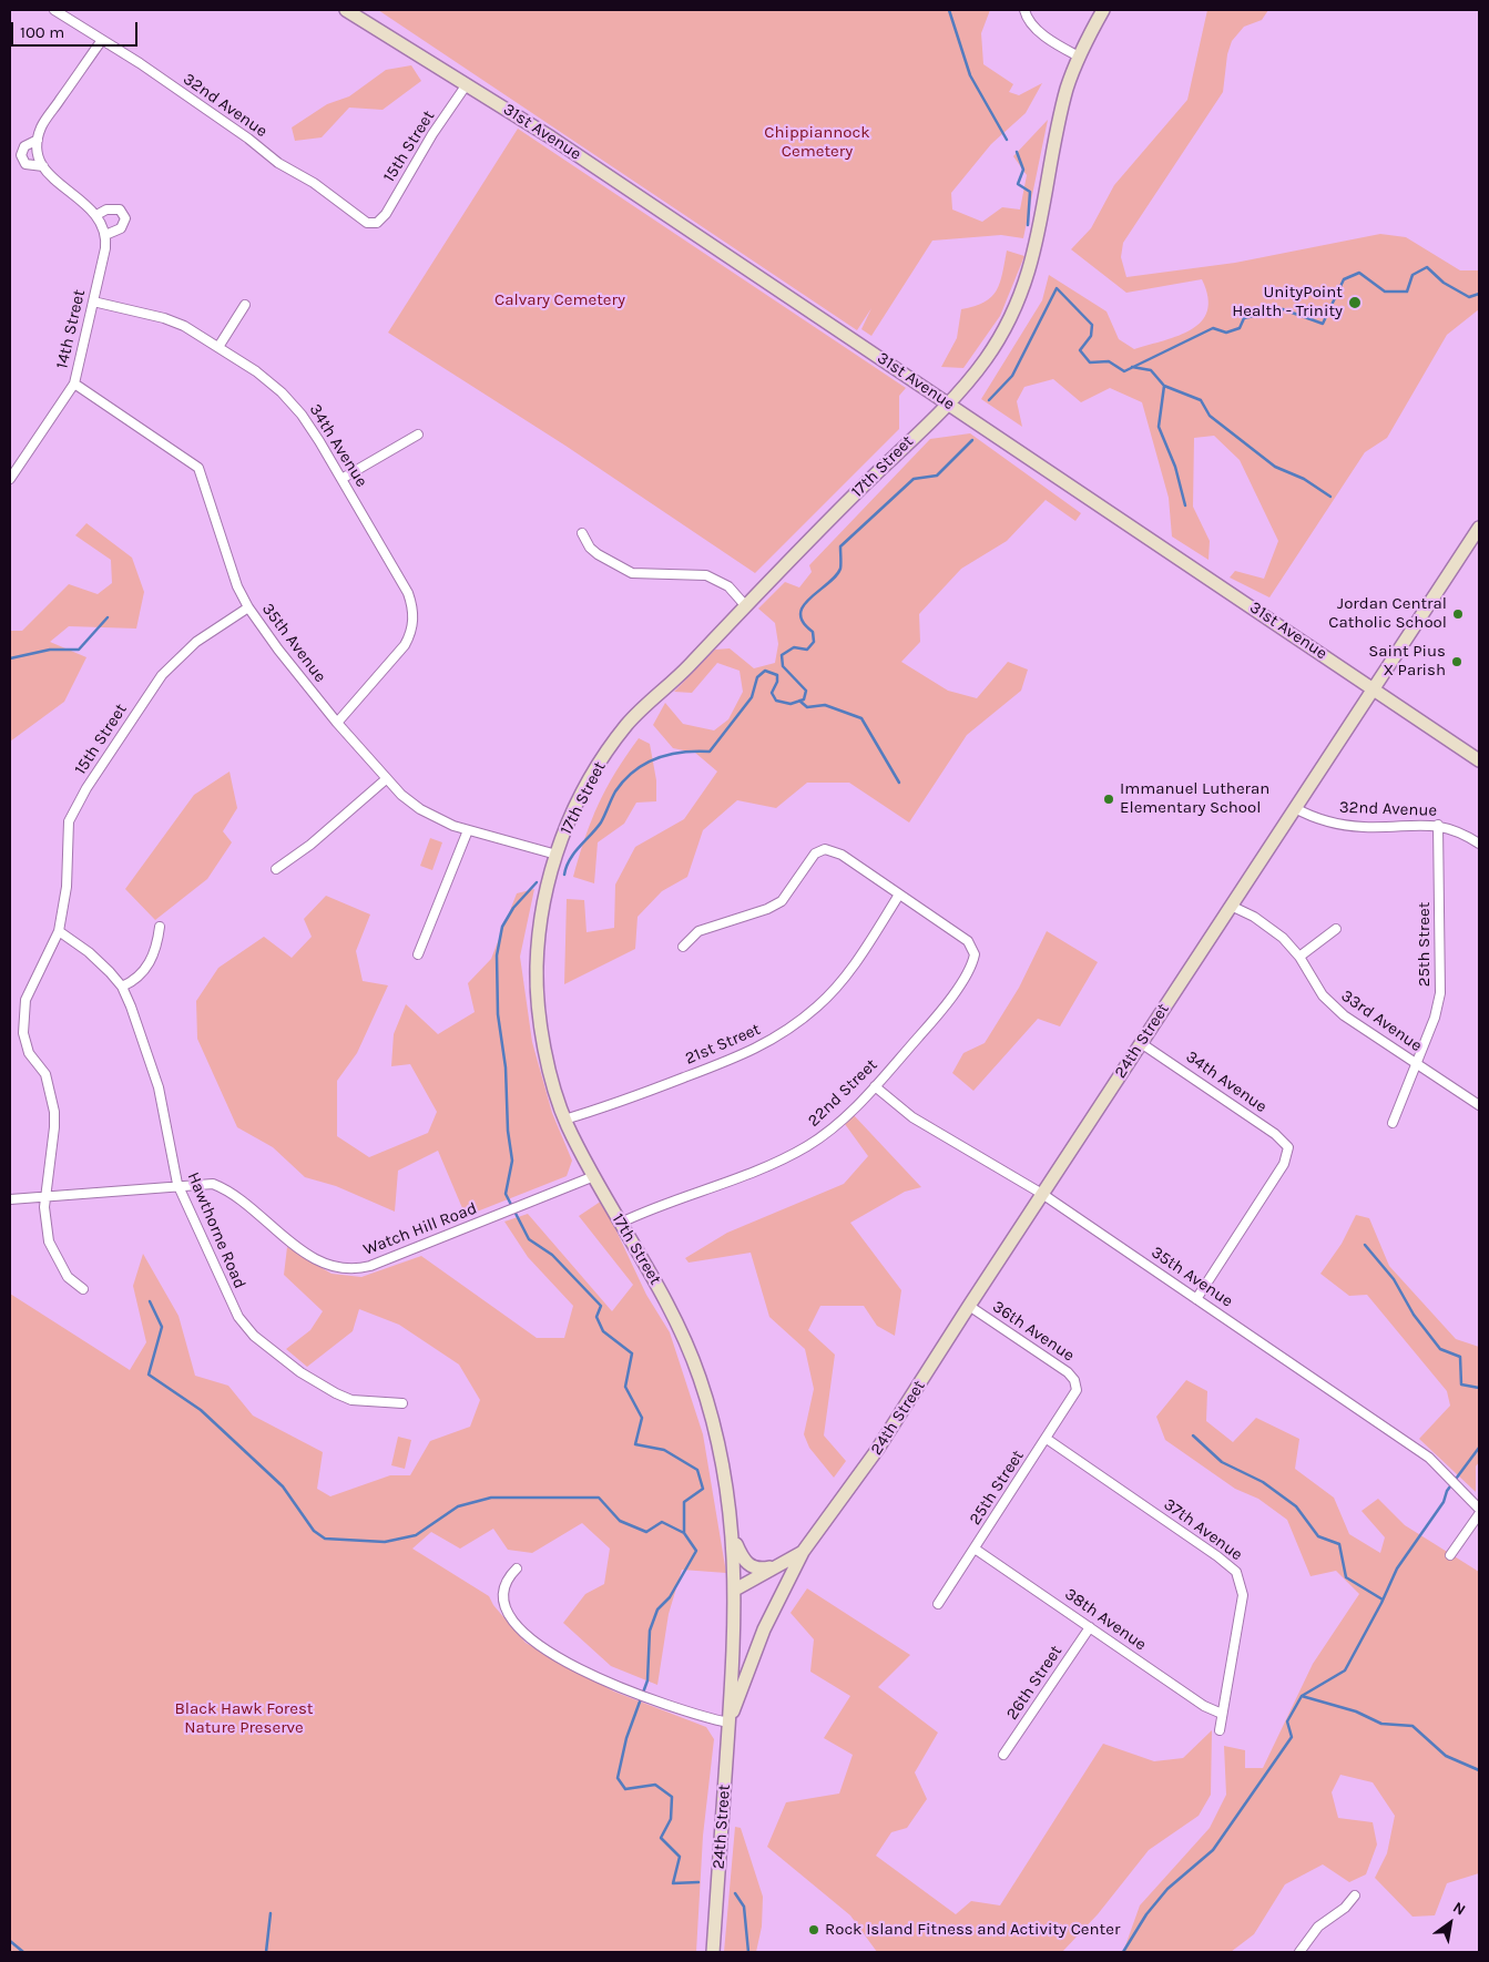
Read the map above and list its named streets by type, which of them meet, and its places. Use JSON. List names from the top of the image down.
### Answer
{
  "streets": {
    "street": [
      "32nd Avenue",
      "31st Avenue",
      "15th Street",
      "14th Street",
      "34th Avenue",
      "17th Street",
      "35th Avenue",
      "25th Street",
      "33rd Avenue",
      "24th Street",
      "21st Street",
      "22nd Street",
      "Watch Hill Road",
      "Hawthorne Road",
      "36th Avenue",
      "37th Avenue",
      "38th Avenue",
      "26th Street"
    ]
  },
  "crossings": [
    ["32nd Avenue", "15th Street"],
    ["32nd Avenue", "25th Street"],
    ["32nd Avenue", "24th Street"],
    ["31st Avenue", "15th Street"],
    ["31st Avenue", "17th Street"],
    ["31st Avenue", "24th Street"],
    ["15th Street", "35th Avenue"],
    ["15th Street", "Watch Hill Road"],
    ["15th Street", "Hawthorne Road"],
    ["14th Street", "34th Avenue"],
    ["14th Street", "35th Avenue"],
    ["34th Avenue", "35th Avenue"],
    ["34th Avenue", "24th Street"],
    ["17th Street", "35th Avenue"],
    ["17th Street", "24th Street"],
    ["17th Street", "21st Street"],
    ["17th Street", "22nd Street"],
    ["17th Street", "Watch Hill Road"],
    ["35th Avenue", "24th Street"],
    ["35th Avenue", "22nd Street"],
    ["25th Street", "33rd Avenue"],
    ["25th Street", "36th Avenue"],
    ["25th Street", "37th Avenue"],
    ["25th Street", "38th Avenue"],
    ["33rd Avenue", "24th Street"],
    ["24th Street", "36th Avenue"],
    ["21st Street", "22nd Street"],
    ["Watch Hill Road", "Hawthorne Road"],
    ["37th Avenue", "38th Avenue"],
    ["38th Avenue", "26th Street"]
  ],
  "parks": ["Chippiannock Cemetery", "Calvary Cemetery", "Black Hawk Forest Nature Preserve"],
  "places": [
    "UnityPoint Health - Trinity",
    "Jordan Central Catholic School",
    "Saint Pius X Parish",
    "Immanuel Lutheran Elementary School",
    "Rock Island Fitness and Activity Center"
  ],
  "scale_bar": "100 m",
  "north": "top right"
}
